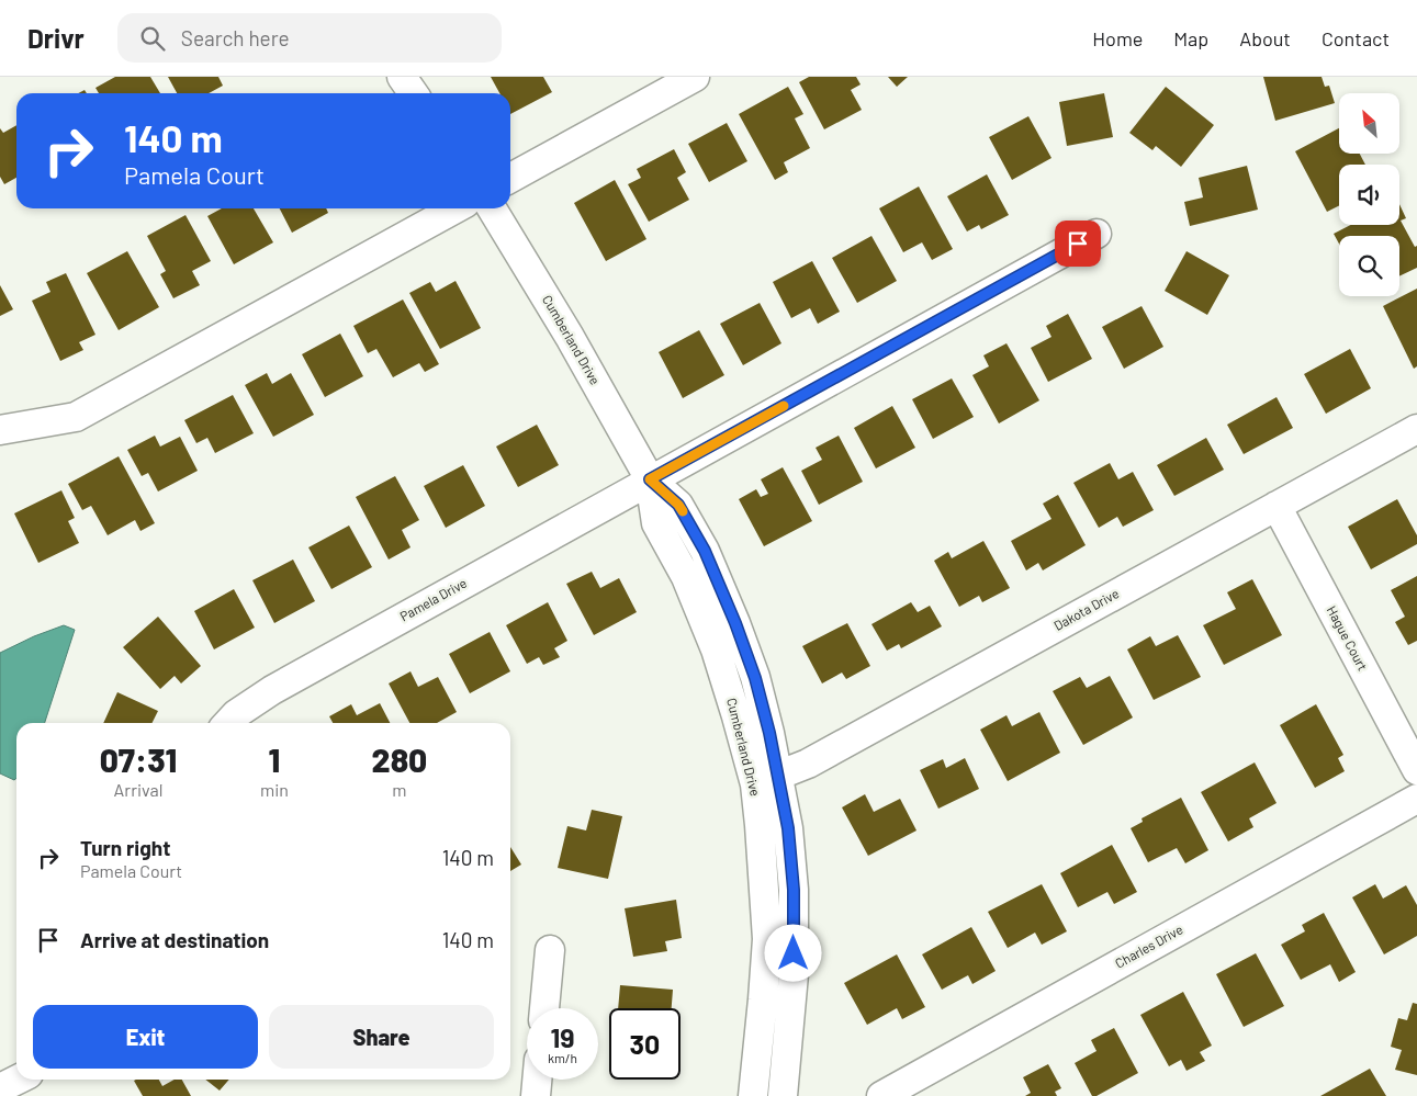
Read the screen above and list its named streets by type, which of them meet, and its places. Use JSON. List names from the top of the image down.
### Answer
{
  "streets": {
    "street": [
      "Cumberland Drive",
      "Pamela Drive",
      "Dakota Drive",
      "Hague Court",
      "Charles Drive"
    ]
  },
  "crossings": [
    ["Cumberland Drive", "Pamela Drive"],
    ["Cumberland Drive", "Dakota Drive"],
    ["Dakota Drive", "Hague Court"]
  ],
  "north": "top left",
  "page": {
    "header": "Drivr",
    "search": "Search here",
    "nav": [
      "Home",
      "Map",
      "About",
      "Contact"
    ],
    "turn": ["140 m", "Pamela Court"],
    "eta": [
      "07:31",
      "Arrival",
      "1",
      "min",
      "280",
      "m"
    ],
    "list": [
      {
        "name": "Turn right",
        "note": "Pamela Court",
        "value": "140 m"
      },
      {
        "name": "Arrive at destination",
        "value": "140 m"
      }
    ],
    "buttons": ["Exit", "Share"],
    "speed": "19 km/h",
    "limit": "30"
  }
}
